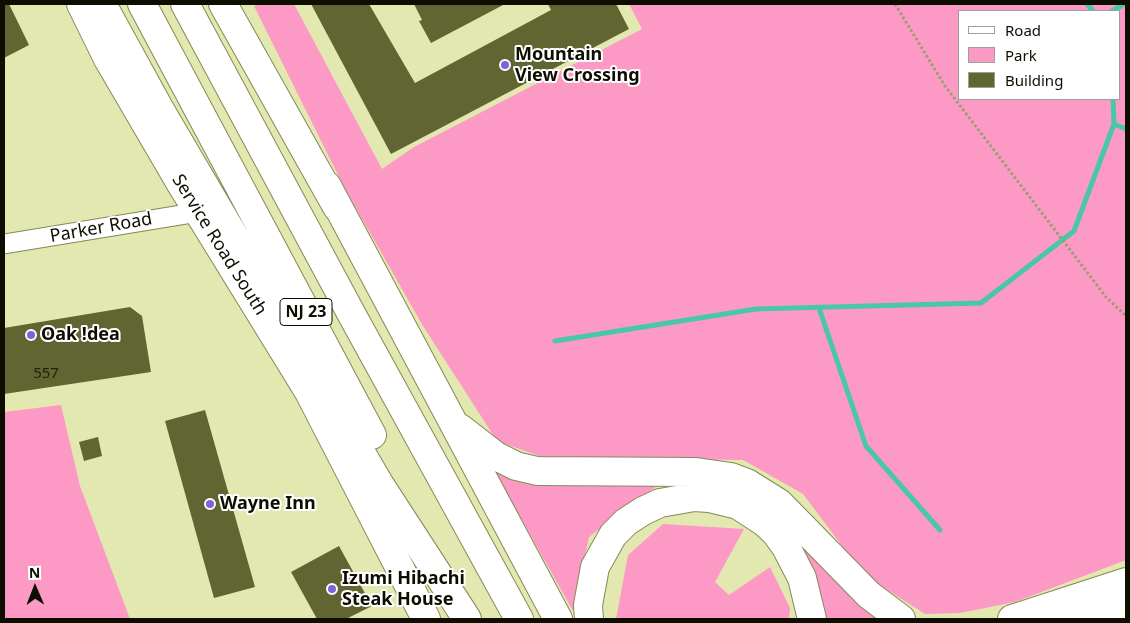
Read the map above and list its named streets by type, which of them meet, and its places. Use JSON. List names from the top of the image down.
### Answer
{
  "streets": {
    "main road": ["Service Road South", "NJ 23"],
    "street": ["Parker Road"]
  },
  "crossings": [
    ["Parker Road", "Service Road South"]
  ],
  "places": [
    "Mountain View Crossing",
    "Oak !dea",
    "Wayne Inn",
    "Izumi Hibachi Steak House"
  ],
  "house_numbers": ["557"],
  "legend": ["Road", "Park", "Building"],
  "north": "top"
}
